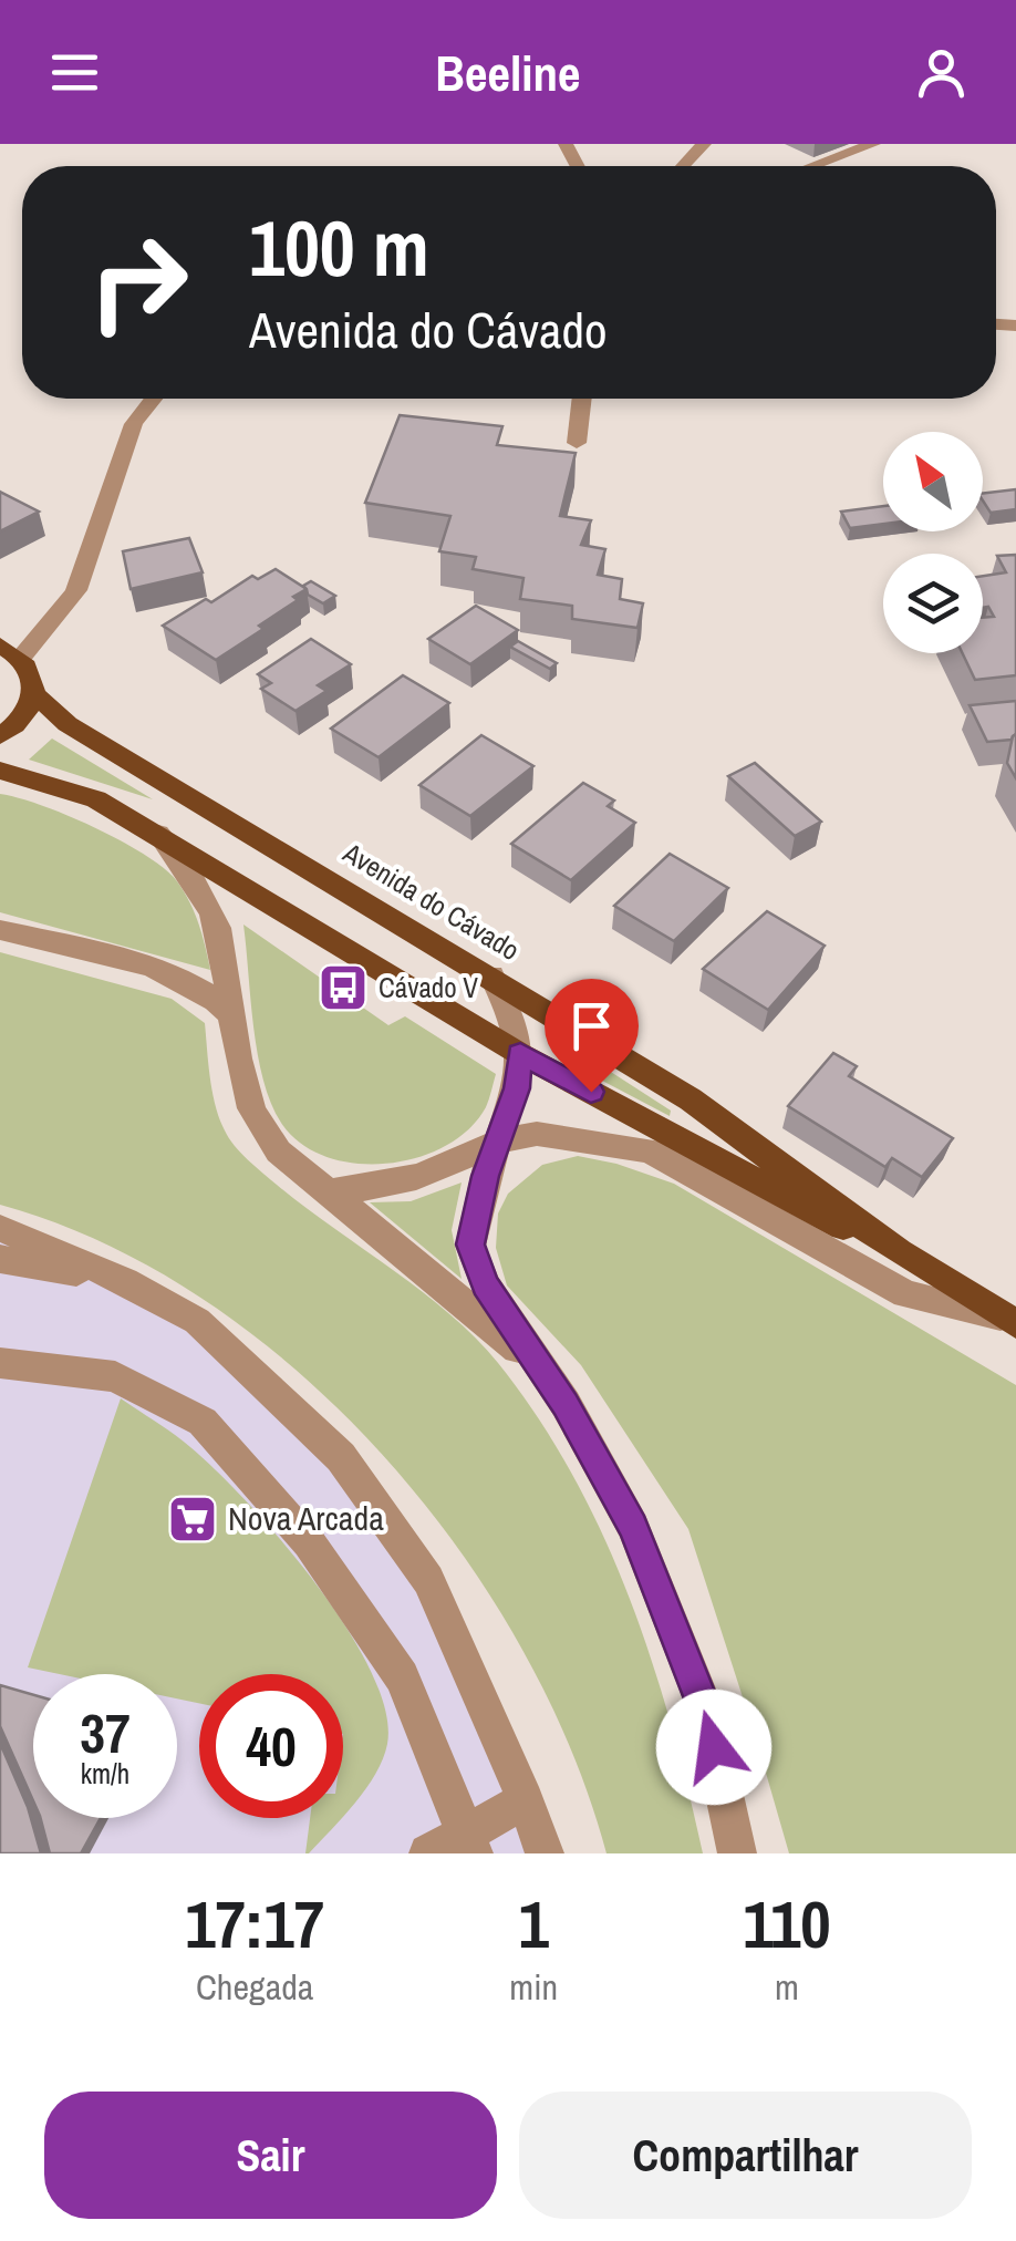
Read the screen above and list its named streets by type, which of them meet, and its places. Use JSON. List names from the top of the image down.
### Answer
{
  "streets": {
    "main road": ["Avenida do Cávado"]
  },
  "places": {
    "bus stop": ["Cávado V"],
    "supermarket": ["Nova Arcada"]
  },
  "north": "top left",
  "page": {
    "header": "Beeline",
    "turn": ["100 m", "Avenida do Cávado"],
    "speed": "37 km/h",
    "limit": "40",
    "eta": [
      "17:17",
      "Chegada",
      "1",
      "min",
      "110",
      "m"
    ],
    "buttons": ["Sair", "Compartilhar"]
  }
}
